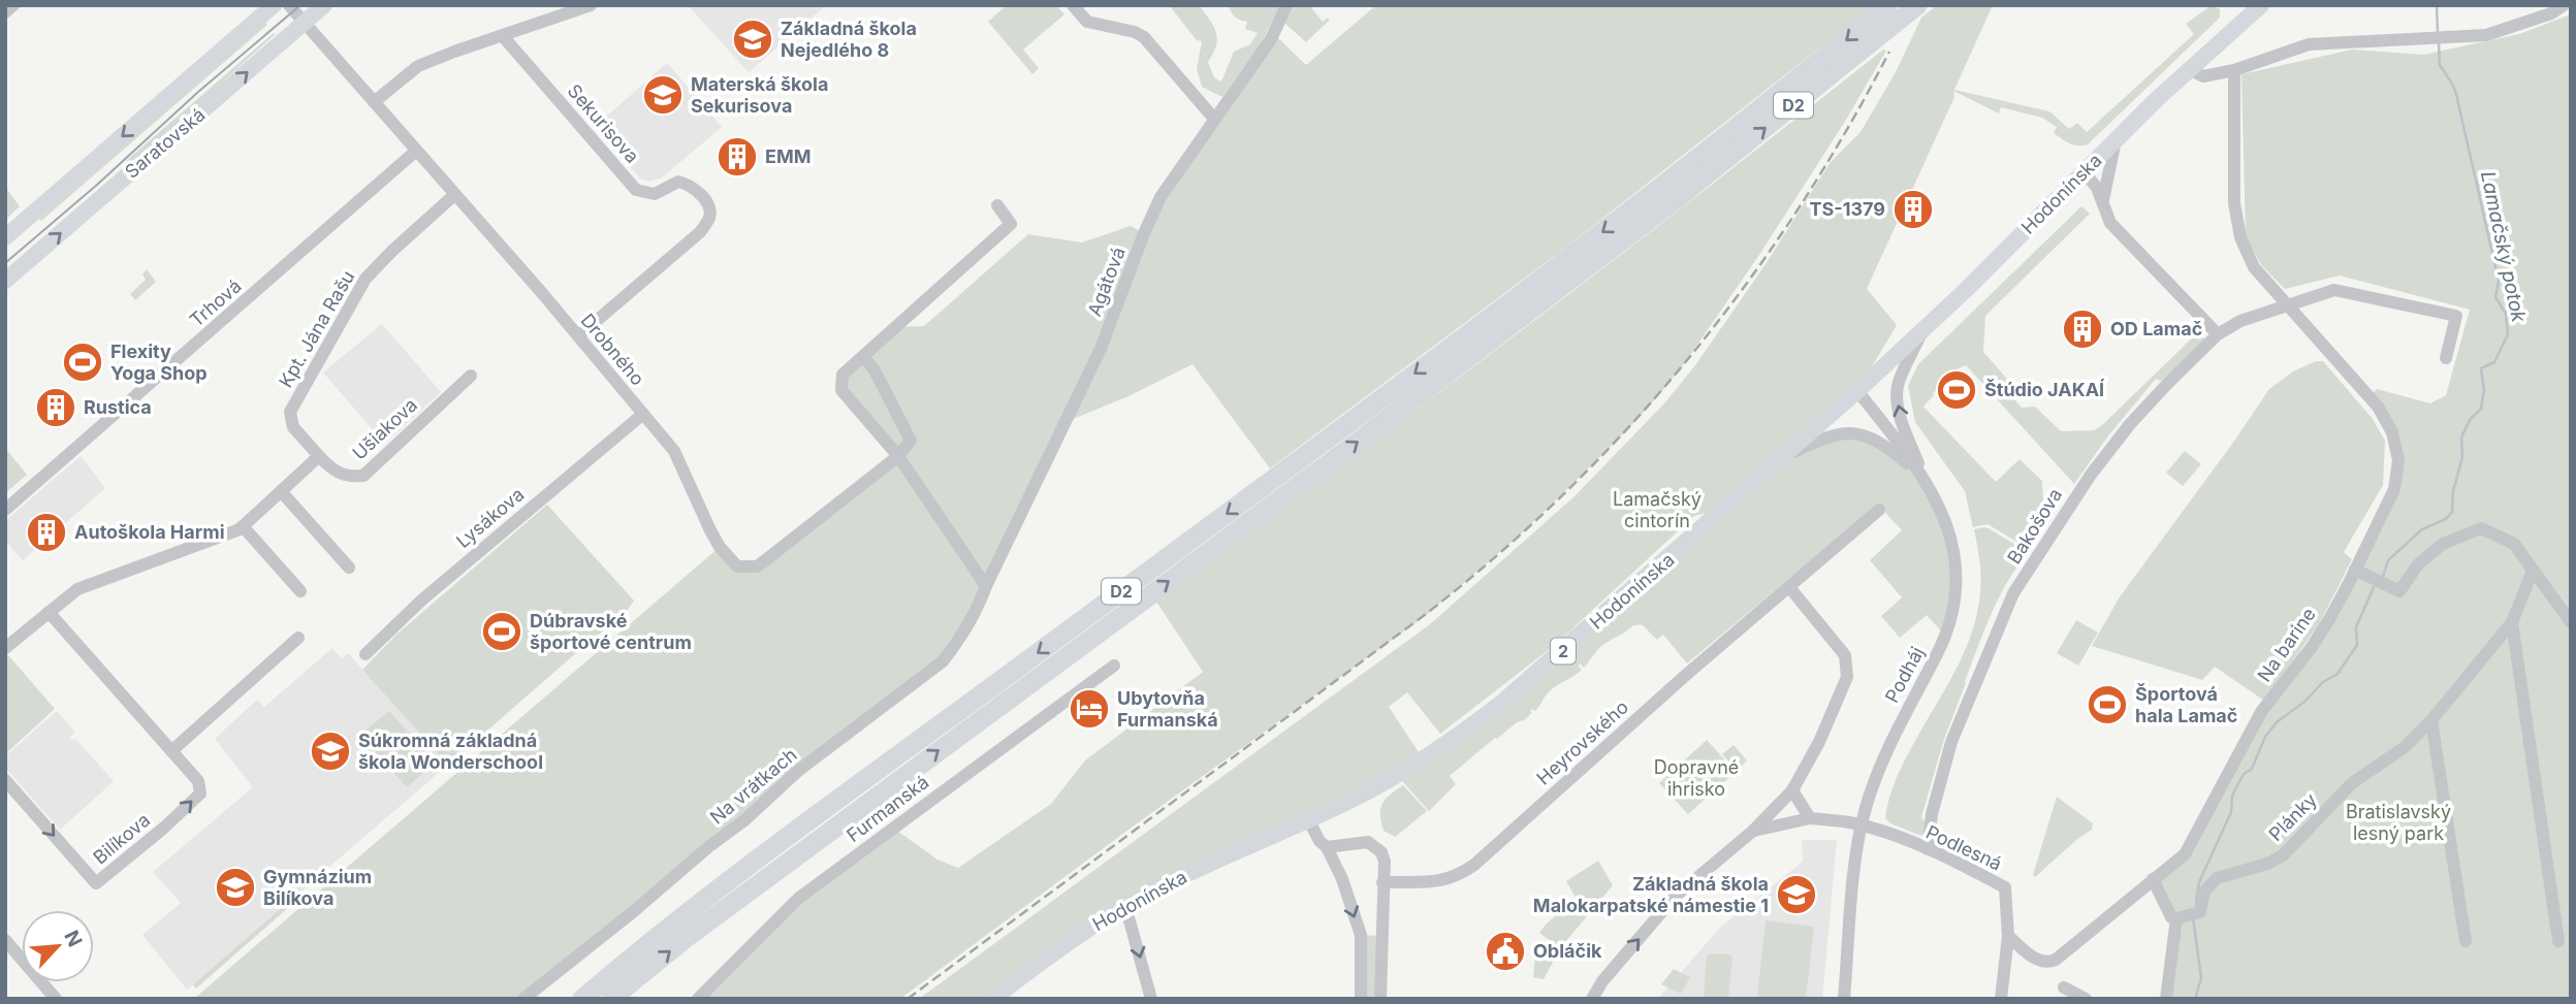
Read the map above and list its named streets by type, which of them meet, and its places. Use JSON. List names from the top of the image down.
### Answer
{
  "streets": {
    "highway": ["D2"],
    "main road": ["Saratovská", "Hodonínska", "2"],
    "street": [
      "Sekurisova",
      "Agátová",
      "Trhová",
      "Kpt. Jána Rašu",
      "Drobného",
      "Ušiakova",
      "Lysákova",
      "Bakošova",
      "Na barine",
      "Podháj",
      "Heyrovského",
      "Na vrátkach",
      "Furmanská",
      "Plánky",
      "Bilíkova",
      "Podlesná"
    ]
  },
  "crossings": [
    ["Sekurisova", "Drobného"],
    ["Saratovská", "Drobného"],
    ["Hodonínska", "Podháj"],
    ["Agátová", "Na vrátkach"],
    ["Trhová", "Drobného"],
    ["Kpt. Jána Rašu", "Drobného"],
    ["Kpt. Jána Rašu", "Ušiakova"],
    ["Drobného", "Lysákova"],
    ["Bakošova", "Na barine"],
    ["Bakošova", "Podlesná"],
    ["Na barine", "Podlesná"],
    ["Podháj", "Podlesná"]
  ],
  "water": ["Lamačský potok"],
  "parks": ["Lamačský cintorín", "Dopravné ihrisko", "Bratislavský lesný park"],
  "places": {
    "school or university": [
      "Základná škola Nejedlého 8",
      "Materská škola Sekurisova",
      "Súkromná základná škola Wonderschool",
      "Gymnázium Bilíkova",
      "Základná škola Malokarpatské námestie 1"
    ],
    "building": [
      "EMM",
      "TS-1379",
      "OD Lamač",
      "Rustica",
      "Autoškola Harmi"
    ],
    "sports": [
      "Flexity Yoga Shop",
      "Štúdio JAKAÍ",
      "Dúbravské športové centrum",
      "Športová hala Lamač"
    ],
    "hotel": ["Ubytovňa Furmanská"],
    "public building": ["Obláčik"]
  },
  "north": "top right"
}
